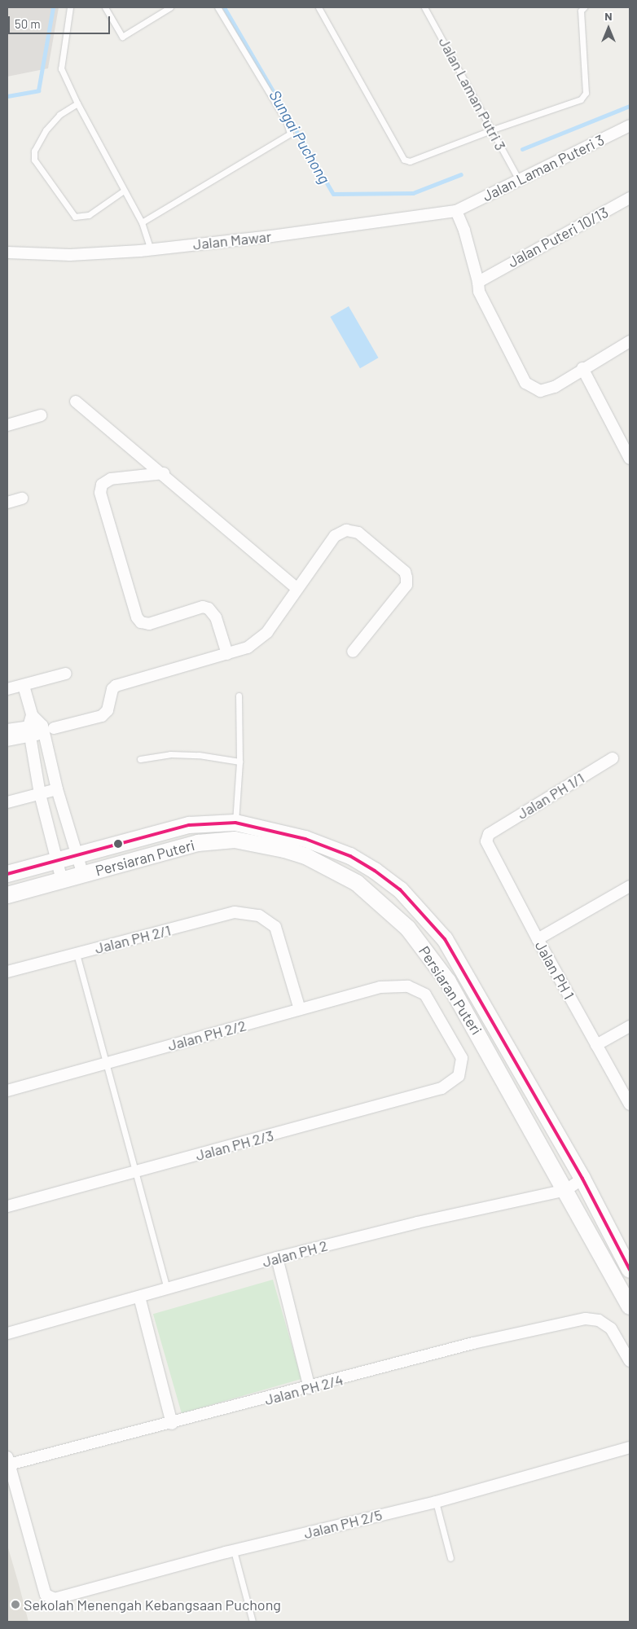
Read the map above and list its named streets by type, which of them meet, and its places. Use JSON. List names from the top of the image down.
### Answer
{
  "streets": {
    "main road": ["Persiaran Puteri"],
    "street": [
      "Jalan Laman Puteri 3",
      "Jalan Puteri 10/13",
      "Jalan Mawar",
      "Jalan PH 1/1",
      "Jalan PH 2/1",
      "Jalan PH 1",
      "Jalan PH 2/2",
      "Jalan PH 2/3",
      "Jalan PH 2",
      "Jalan PH 2/4",
      "Jalan PH 2/5"
    ],
    "lane": ["Jalan Laman Putri 3"]
  },
  "crossings": [
    ["Jalan Laman Putri 3", "Jalan Laman Puteri 3"],
    ["Jalan Laman Puteri 3", "Jalan Mawar"],
    ["Jalan PH 1/1", "Jalan PH 1"],
    ["Persiaran Puteri", "Jalan PH 2"],
    ["Jalan PH 2/1", "Jalan PH 2/2"],
    ["Jalan PH 2/2", "Jalan PH 2/3"],
    ["Jalan PH 2/4", "Jalan PH 2/5"]
  ],
  "water": ["Sungai Puchong"],
  "places": ["Sekolah Menengah Kebangsaan Puchong"],
  "scale_bar": "50 m",
  "north": "top"
}
